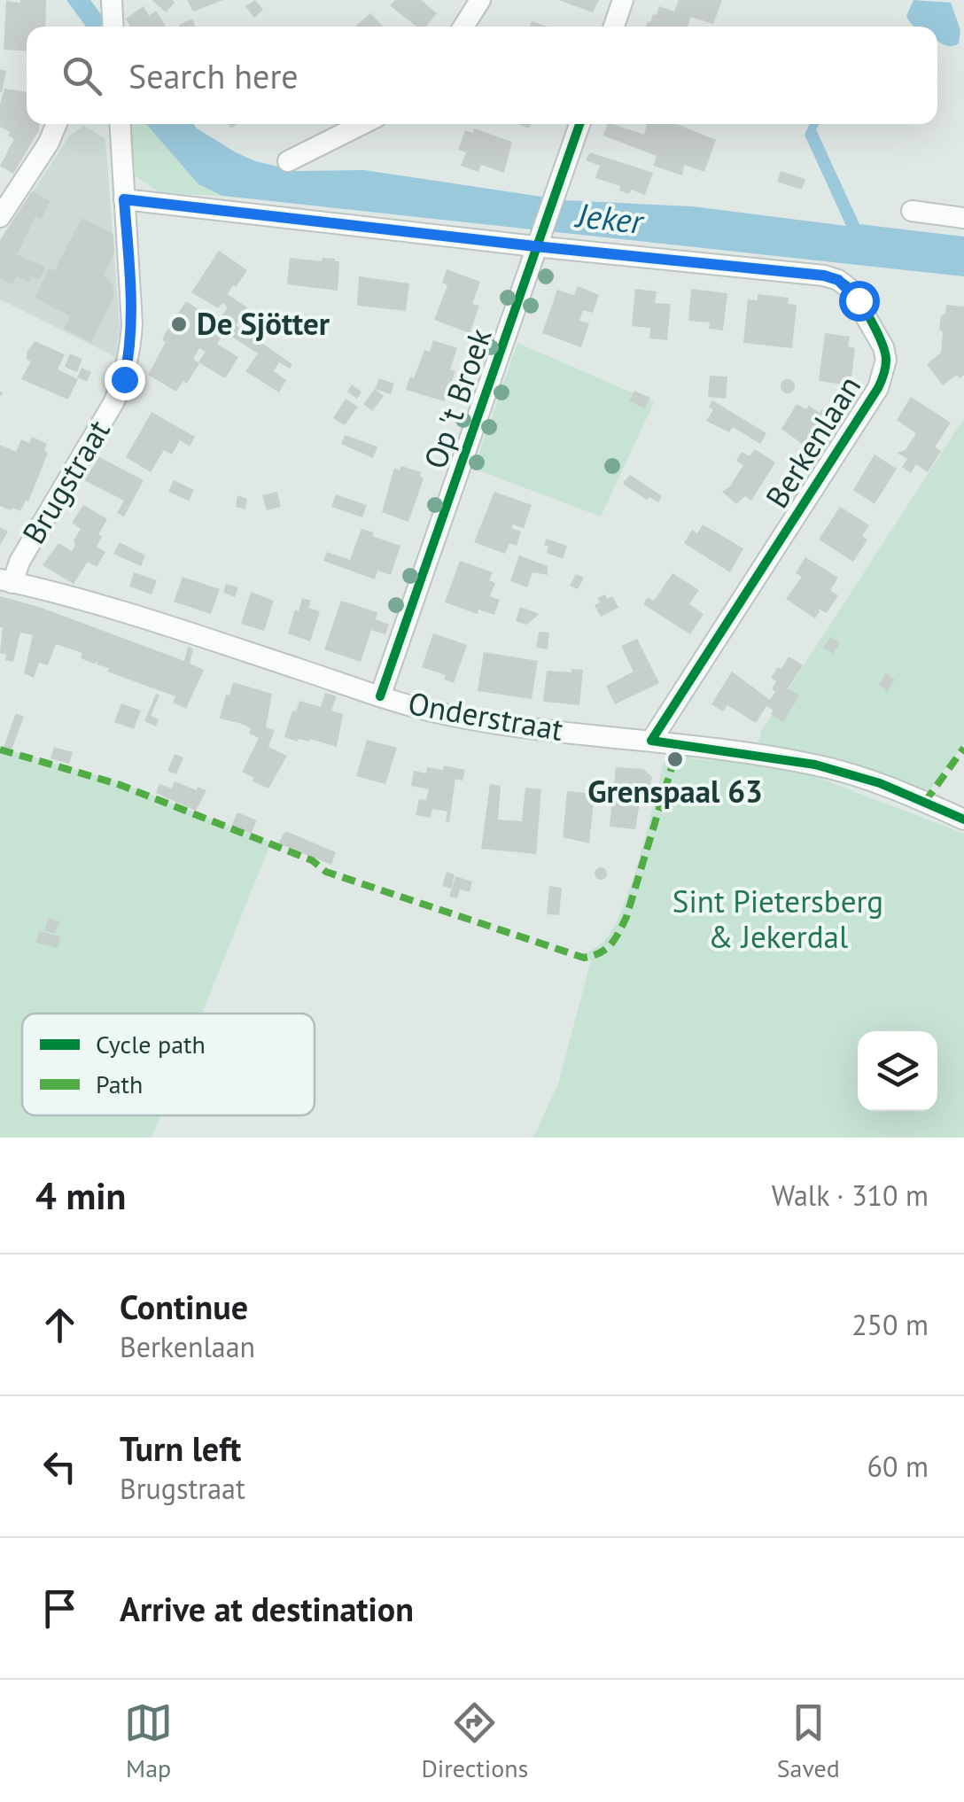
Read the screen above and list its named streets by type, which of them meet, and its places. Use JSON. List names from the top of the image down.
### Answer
{
  "streets": {
    "street": [
      "Op 't Broek",
      "Berkenlaan",
      "Brugstraat",
      "Onderstraat"
    ]
  },
  "crossings": [
    ["Op 't Broek", "Berkenlaan"],
    ["Op 't Broek", "Onderstraat"],
    ["Berkenlaan", "Brugstraat"],
    ["Berkenlaan", "Onderstraat"],
    ["Brugstraat", "Onderstraat"]
  ],
  "water": ["Jeker"],
  "parks": ["Sint Pietersberg & Jekerdal"],
  "places": ["De Sjötter", "Grenspaal 63"],
  "legend": ["Cycle path", "Path"],
  "page": {
    "search": "Search here",
    "heading": ["4 min", "Walk · 310 m"],
    "list": [
      ["Continue", "Berkenlaan", "250 m"],
      ["Turn left", "Brugstraat", "60 m"],
      "Arrive at destination"
    ],
    "nav": ["Map", "Directions", "Saved"]
  }
}
